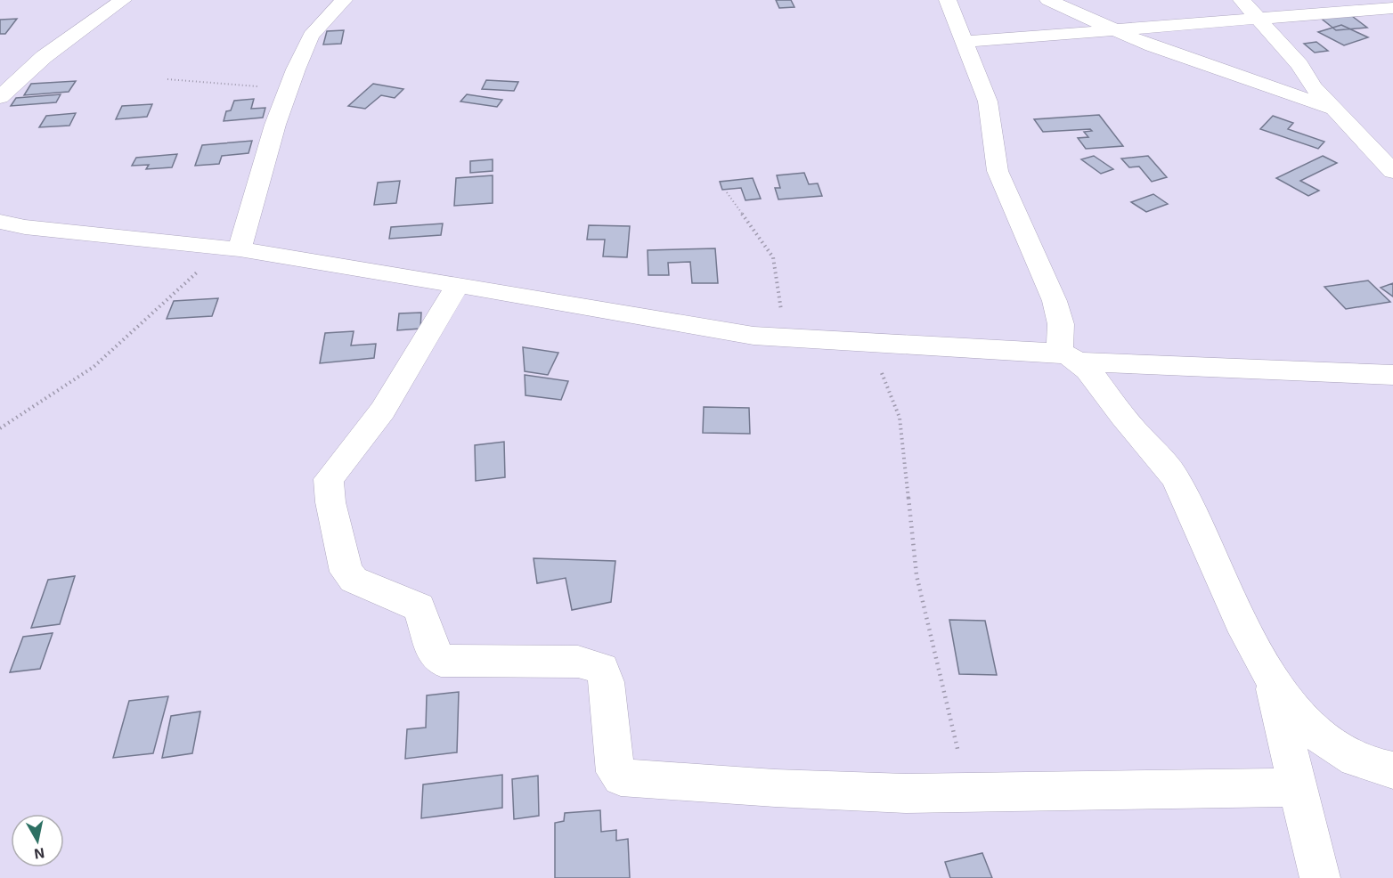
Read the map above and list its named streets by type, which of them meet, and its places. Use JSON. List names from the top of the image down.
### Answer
{
  "north": "bottom"
}
